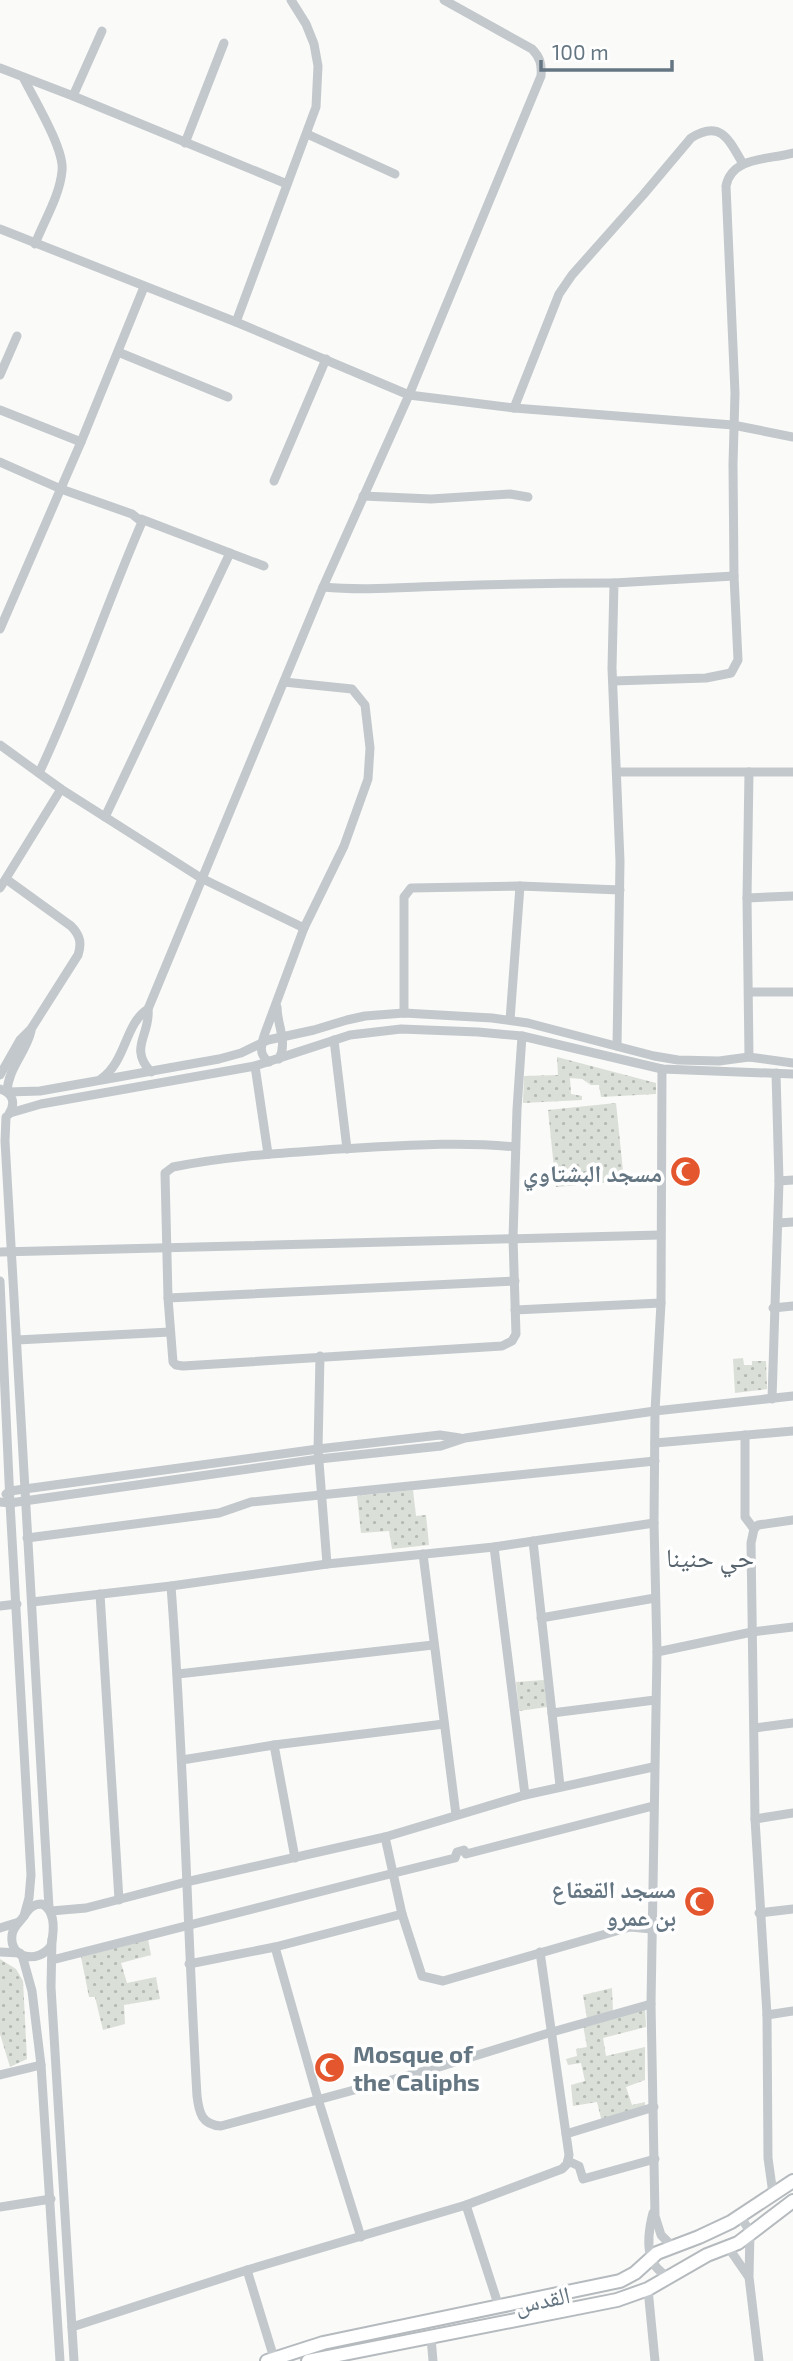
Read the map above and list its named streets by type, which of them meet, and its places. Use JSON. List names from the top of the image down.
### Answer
{
  "streets": {
    "main road": ["القدس"]
  },
  "districts": ["حي حنينا"],
  "places": {
    "mosque": ["مسجد البشتاوي", "مسجد القعقاع بن عمرو", "Mosque of the Caliphs"]
  },
  "scale_bar": "100 m"
}
